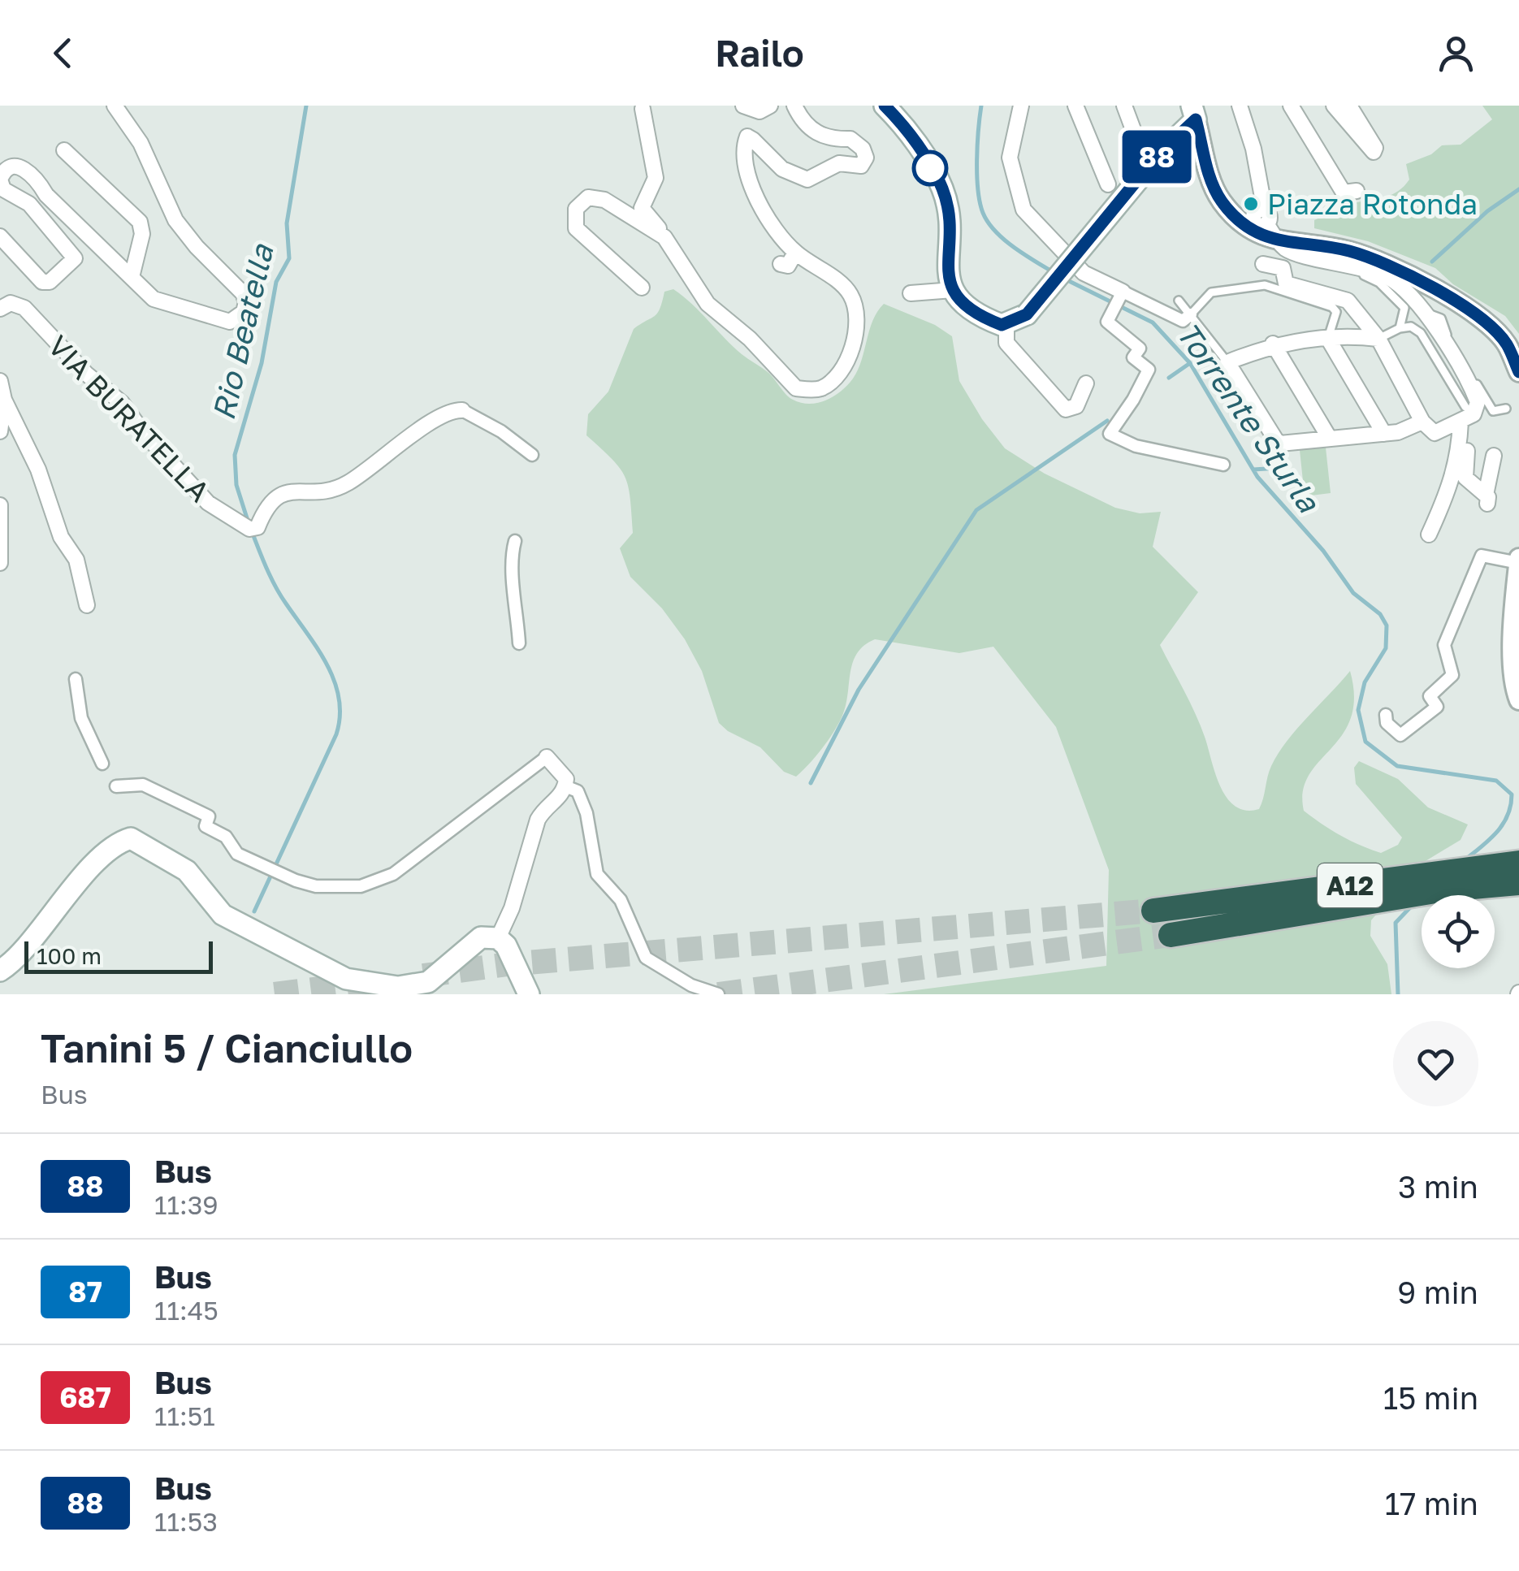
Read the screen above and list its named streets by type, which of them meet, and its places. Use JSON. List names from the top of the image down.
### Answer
{
  "streets": {
    "highway": ["A12"],
    "street": ["VIA BURATELLA"]
  },
  "water": ["Rio Beatella", "Torrente Sturla"],
  "places": ["Piazza Rotonda"],
  "lines": ["bus line 88"],
  "scale_bar": "100 m",
  "page": {
    "header": "Railo",
    "on_map": "88",
    "scale": "100 m",
    "heading": ["Tanini 5 / Cianciullo", "Bus"],
    "list": [
      {
        "mark": "88",
        "name": "Bus",
        "note": "11:39",
        "value": "3 min"
      },
      {
        "mark": "87",
        "name": "Bus",
        "note": "11:45",
        "value": "9 min"
      },
      {
        "mark": "687",
        "name": "Bus",
        "note": "11:51",
        "value": "15 min"
      },
      {
        "mark": "88",
        "name": "Bus",
        "note": "11:53",
        "value": "17 min"
      }
    ]
  }
}
